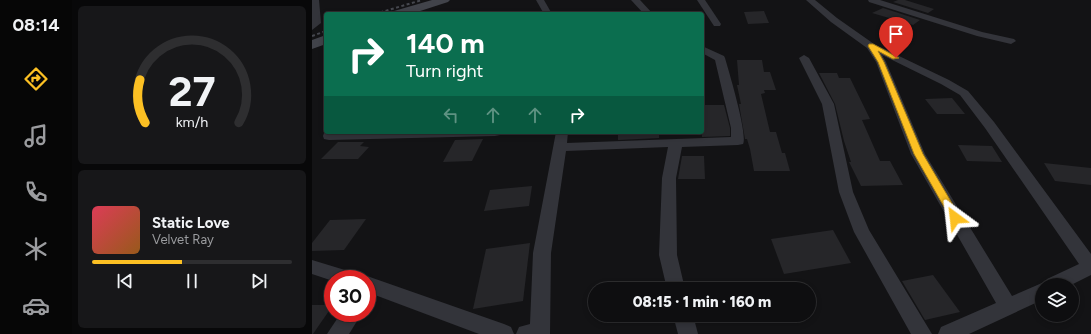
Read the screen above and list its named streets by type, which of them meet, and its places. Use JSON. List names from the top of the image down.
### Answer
{
  "page": {
    "tabs": "08:14",
    "turn": ["140 m", "Turn right"],
    "song": ["Static Love", "Velvet Ray"],
    "limit": "30",
    "trip": "08:15 · 1 min · 160 m",
    "gauge": ["27", "km/h"]
  }
}
